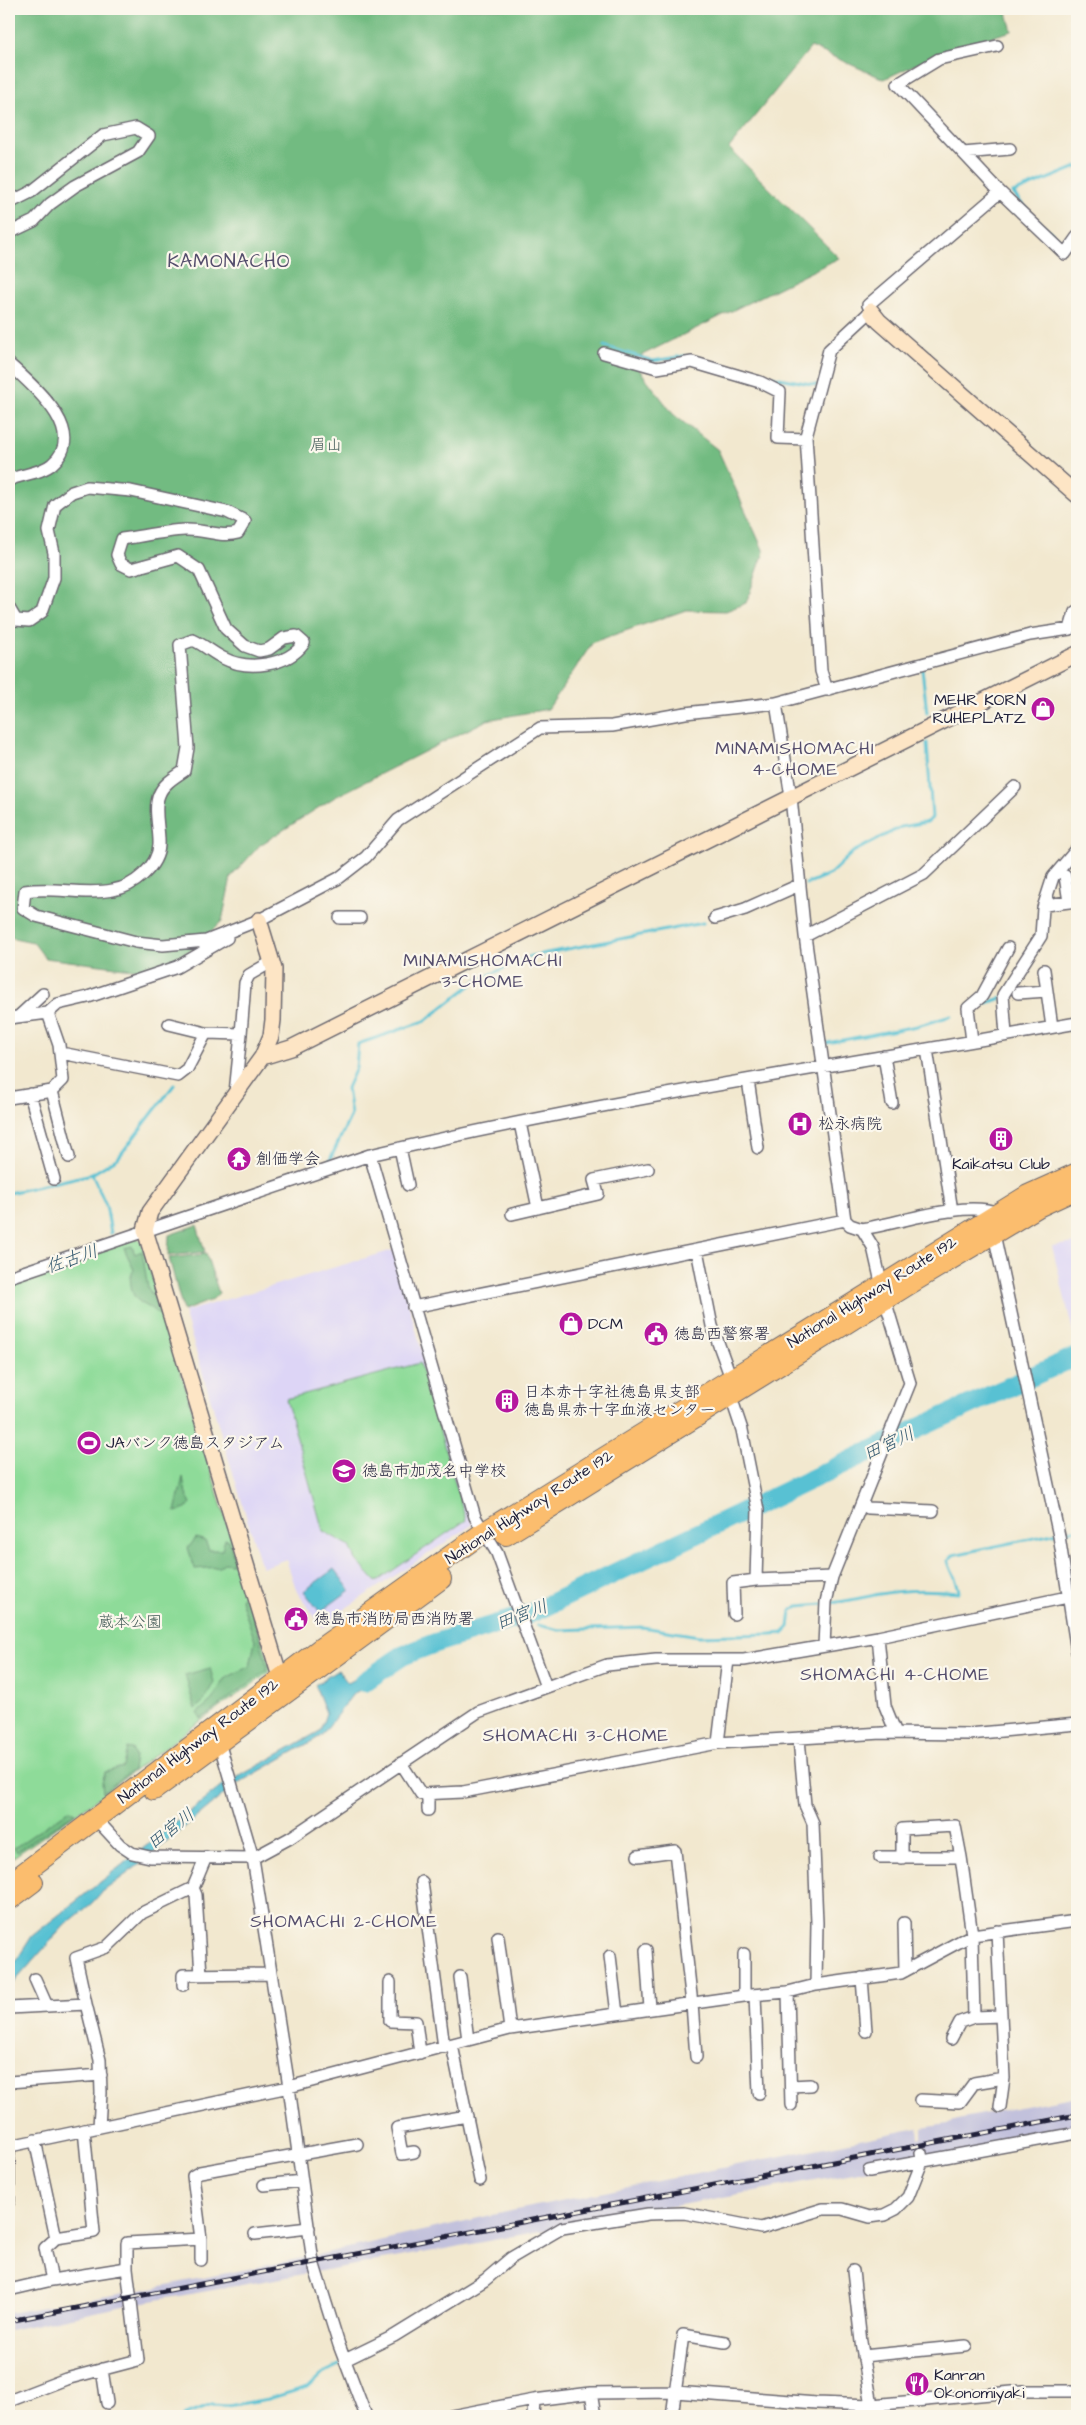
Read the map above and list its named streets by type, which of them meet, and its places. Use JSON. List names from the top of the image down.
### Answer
{
  "streets": {
    "highway": ["National Highway Route 192"]
  },
  "districts": [
    "KAMONACHO",
    "MINAMISHOMACHI 4-CHOME",
    "MINAMISHOMACHI 3-CHOME",
    "SHOMACHI 4-CHOME",
    "SHOMACHI 3-CHOME",
    "SHOMACHI 2-CHOME"
  ],
  "water": ["佐古川", "田宮川"],
  "parks": ["眉山", "蔵本公園"],
  "places": {
    "shop": ["MEHR KORN RUHEPLATZ", "DCM"],
    "hospital": ["松永病院"],
    "building": ["Kaikatsu Club", "日本赤十字社徳島県支部 徳島県赤十字血液センター"],
    "temple": ["創価学会"],
    "public building": ["徳島西警察署", "徳島市消防局西消防署"],
    "sports": ["JAバンク徳島スタジアム"],
    "school or university": ["徳島市加茂名中学校"],
    "restaurant": ["Kanran Okonomiyaki"]
  }
}
